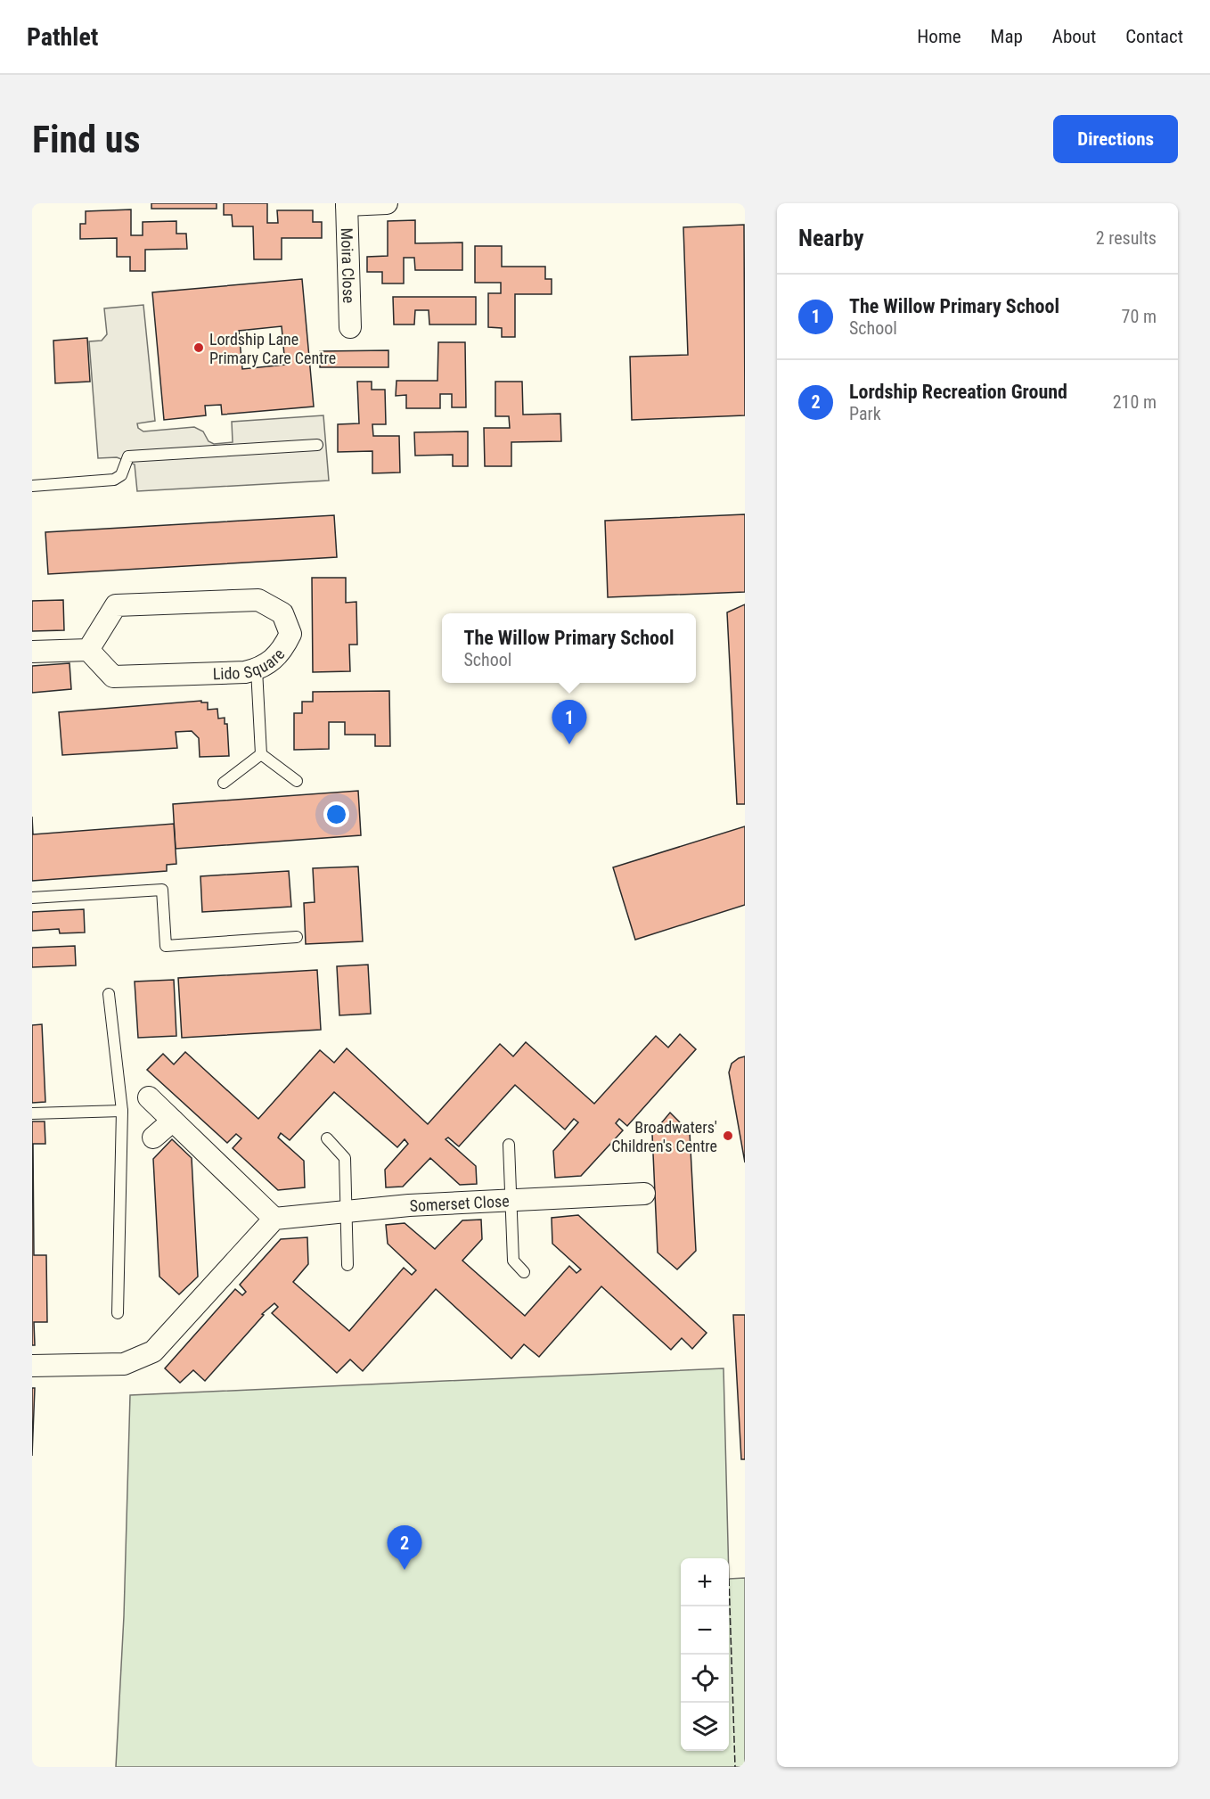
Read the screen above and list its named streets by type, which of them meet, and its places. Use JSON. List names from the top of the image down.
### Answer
{
  "streets": {
    "street": ["Moira Close", "Lido Square", "Somerset Close"]
  },
  "places": ["Lordship Lane Primary Care Centre", "Broadwaters' Children's Centre"],
  "page": {
    "header": "Pathlet",
    "nav": [
      "Home",
      "Map",
      "About",
      "Contact"
    ],
    "buttons": "Directions",
    "title": "Find us",
    "heading": ["Nearby", "2 results"],
    "list": [
      {
        "mark": "1",
        "name": "The Willow Primary School",
        "note": "School",
        "value": "70 m"
      },
      {
        "mark": "2",
        "name": "Lordship Recreation Ground",
        "note": "Park",
        "value": "210 m"
      }
    ],
    "popup": ["The Willow Primary School", "School"],
    "pins": ["1", "2"],
    "map_buttons": ["+", "−"]
  }
}
